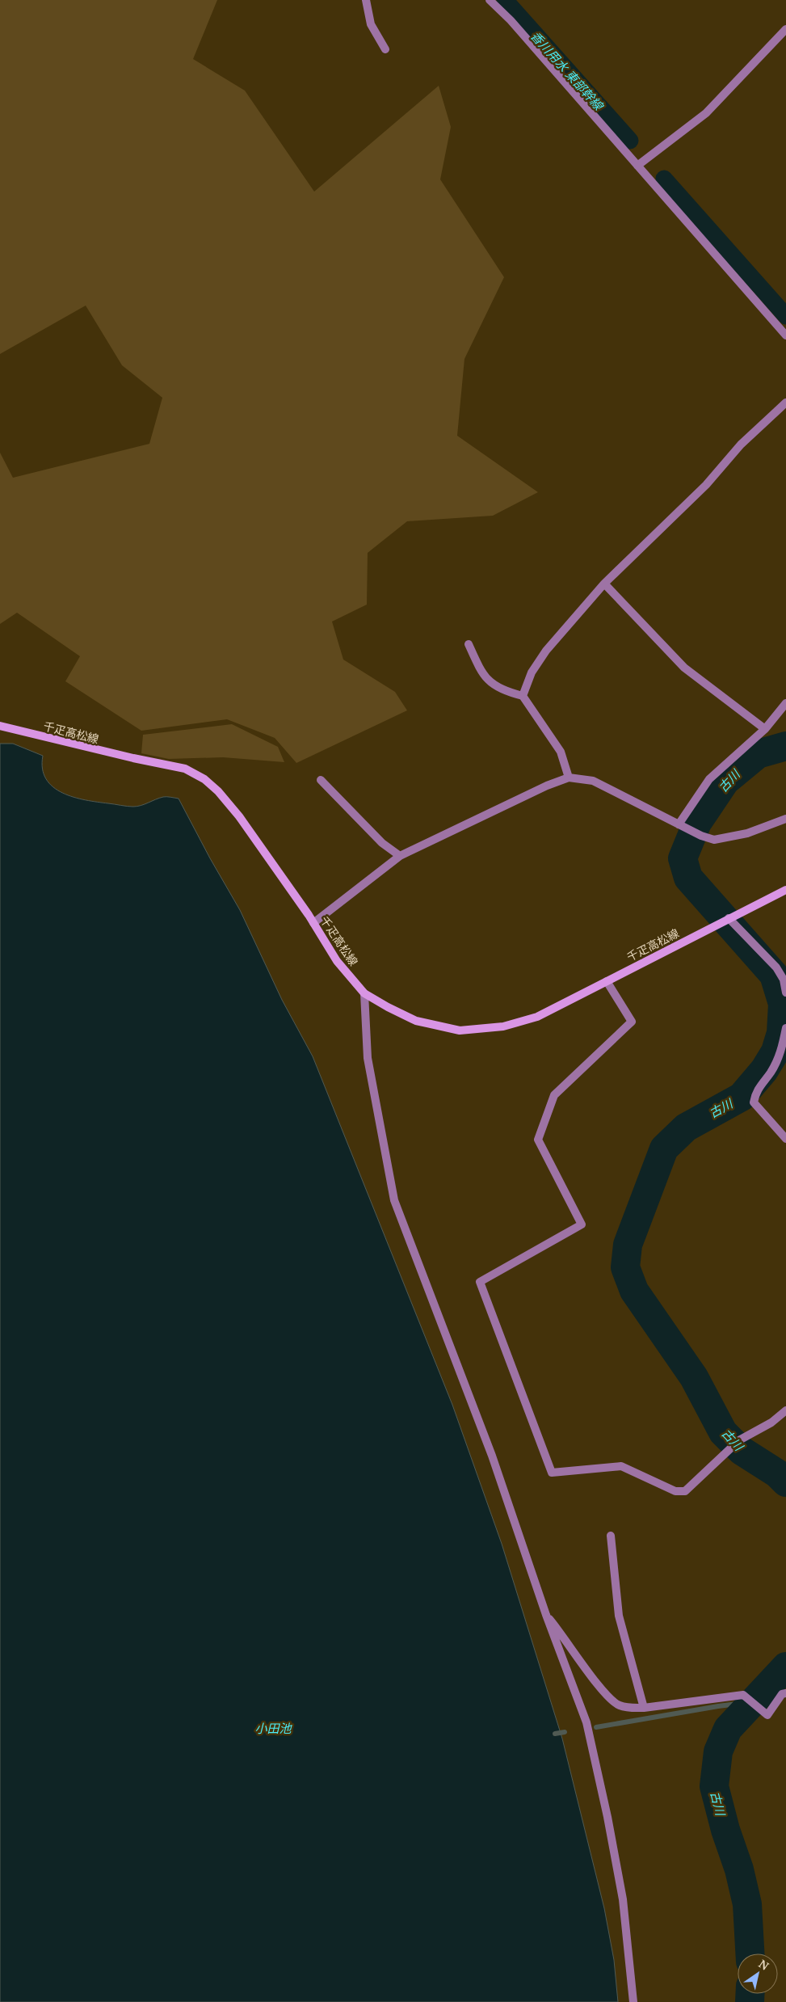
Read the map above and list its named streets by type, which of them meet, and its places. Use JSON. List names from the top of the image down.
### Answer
{
  "streets": {
    "main road": ["千疋高松線"]
  },
  "water": ["香川用水 東部幹線", "古川", "小田池"],
  "north": "top right"
}
